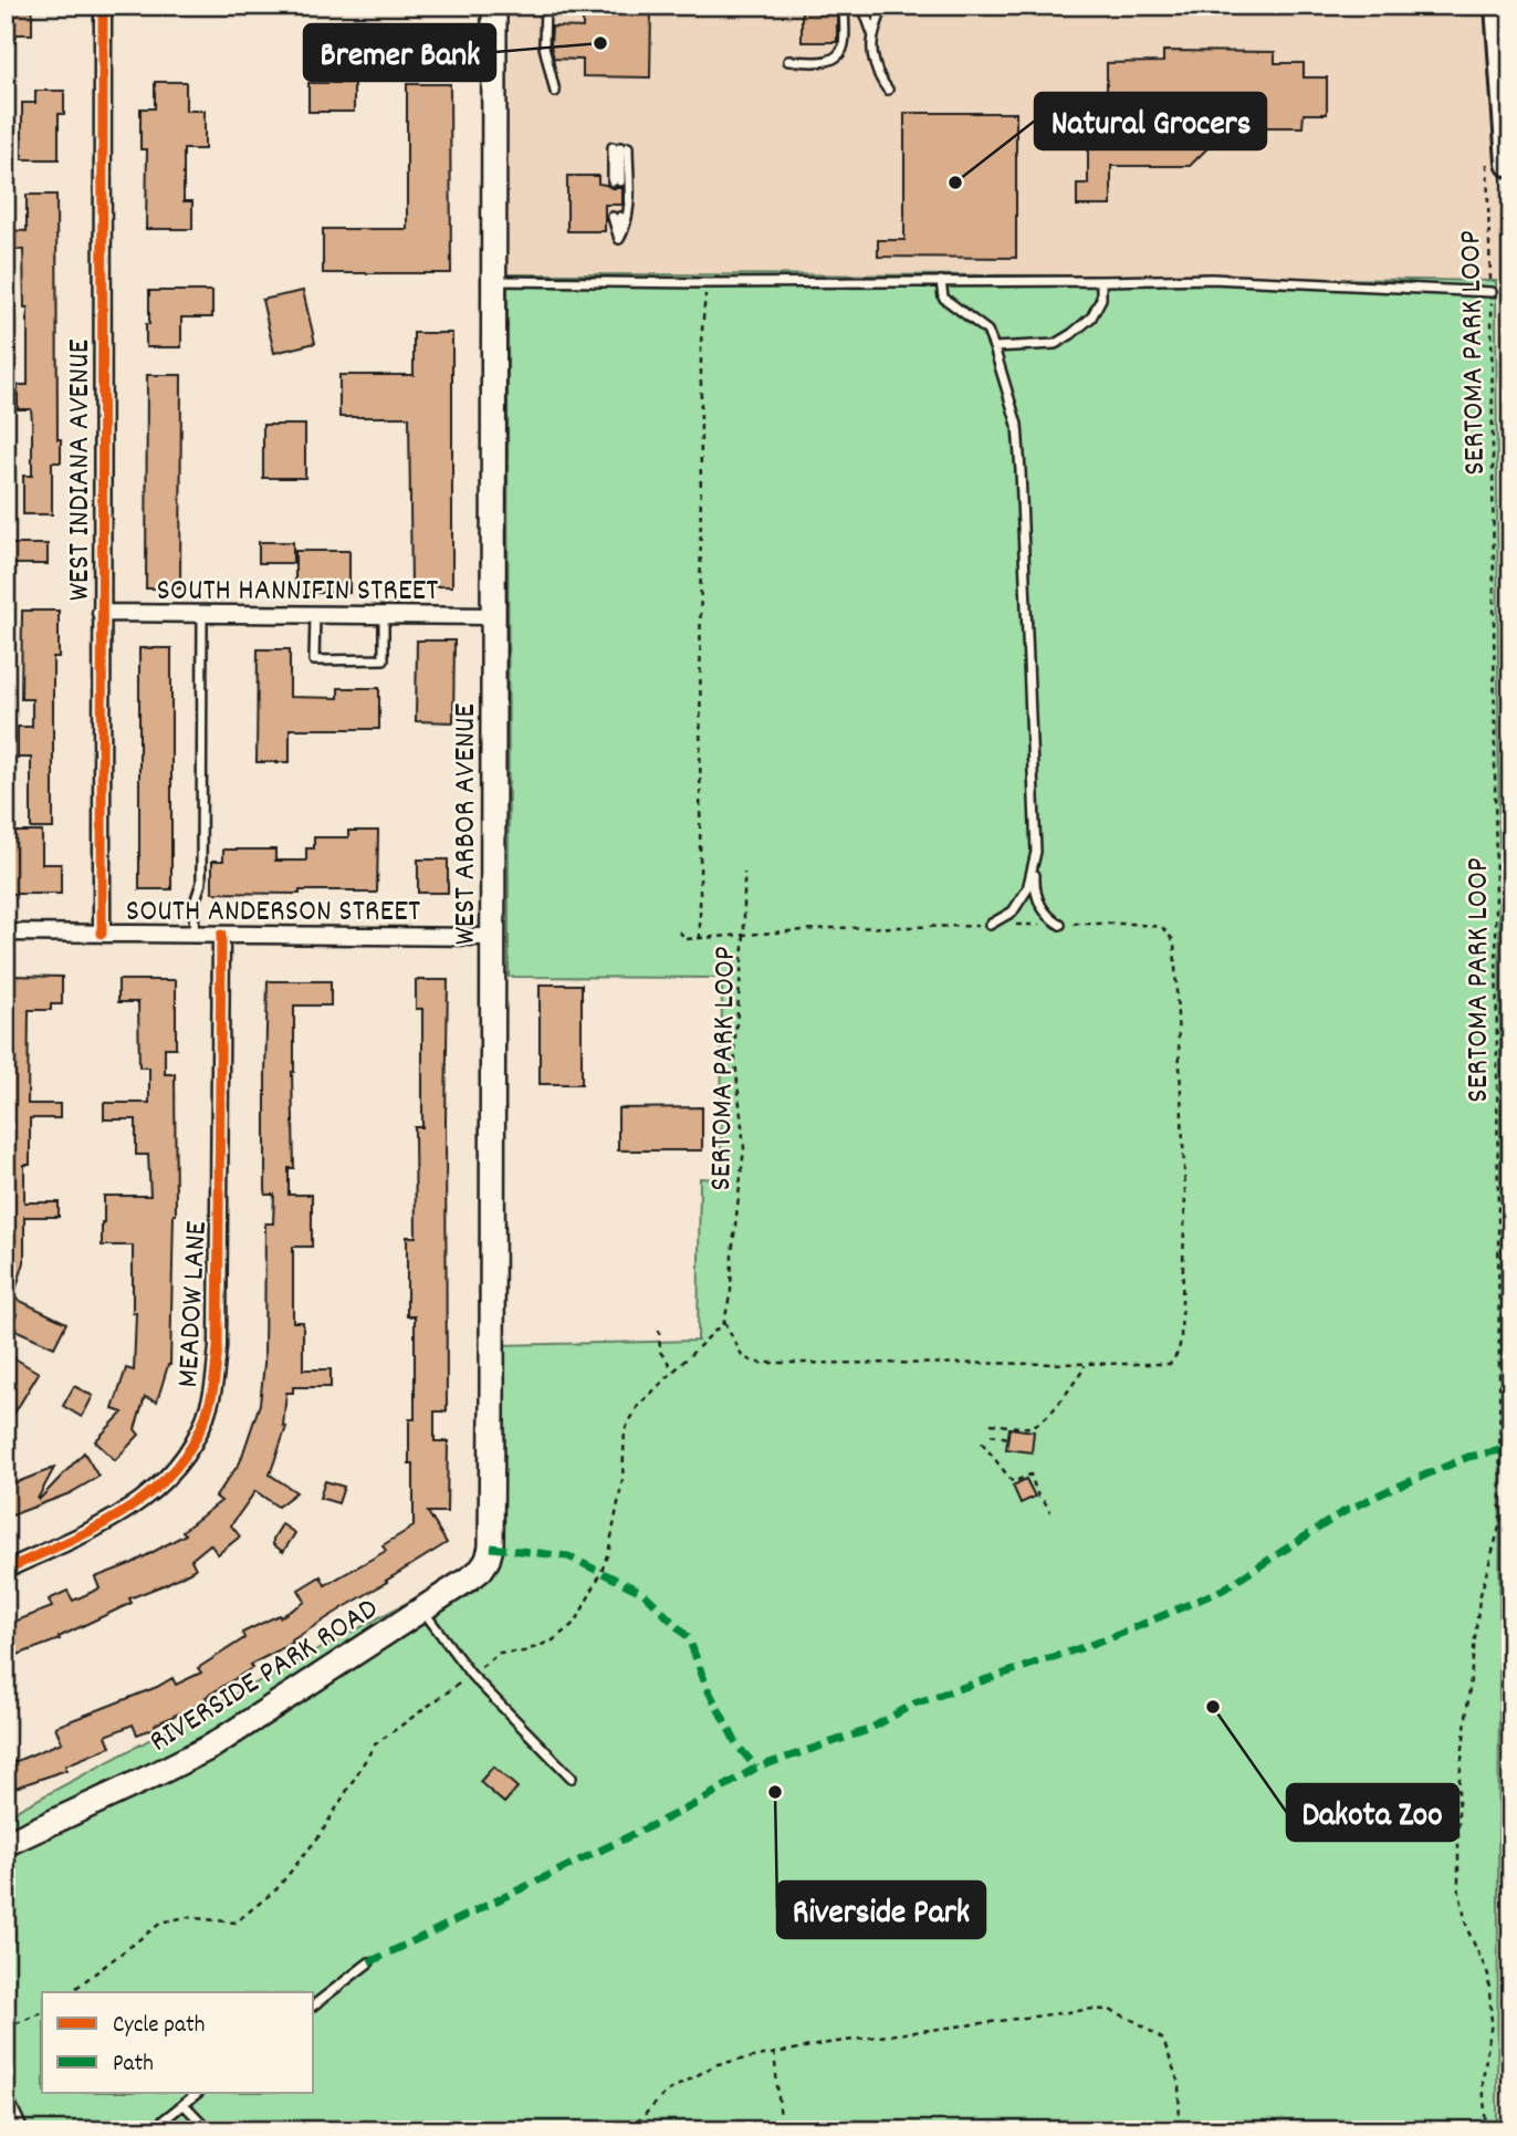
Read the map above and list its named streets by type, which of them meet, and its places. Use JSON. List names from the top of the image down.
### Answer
{
  "streets": {
    "main road": ["WEST ARBOR AVENUE", "RIVERSIDE PARK ROAD"],
    "street": [
      "WEST INDIANA AVENUE",
      "SOUTH HANNIFIN STREET",
      "SOUTH ANDERSON STREET",
      "MEADOW LANE"
    ],
    "path": ["SERTOMA PARK LOOP"]
  },
  "crossings": [
    ["WEST INDIANA AVENUE", "SOUTH HANNIFIN STREET"],
    ["WEST INDIANA AVENUE", "SOUTH ANDERSON STREET"],
    ["SOUTH HANNIFIN STREET", "WEST ARBOR AVENUE"],
    ["WEST ARBOR AVENUE", "SOUTH ANDERSON STREET"],
    ["WEST ARBOR AVENUE", "RIVERSIDE PARK ROAD"],
    ["SOUTH ANDERSON STREET", "MEADOW LANE"]
  ],
  "places": [
    "Bremer Bank",
    "Natural Grocers",
    "Dakota Zoo",
    "Riverside Park"
  ],
  "legend": ["Cycle path", "Path"]
}
